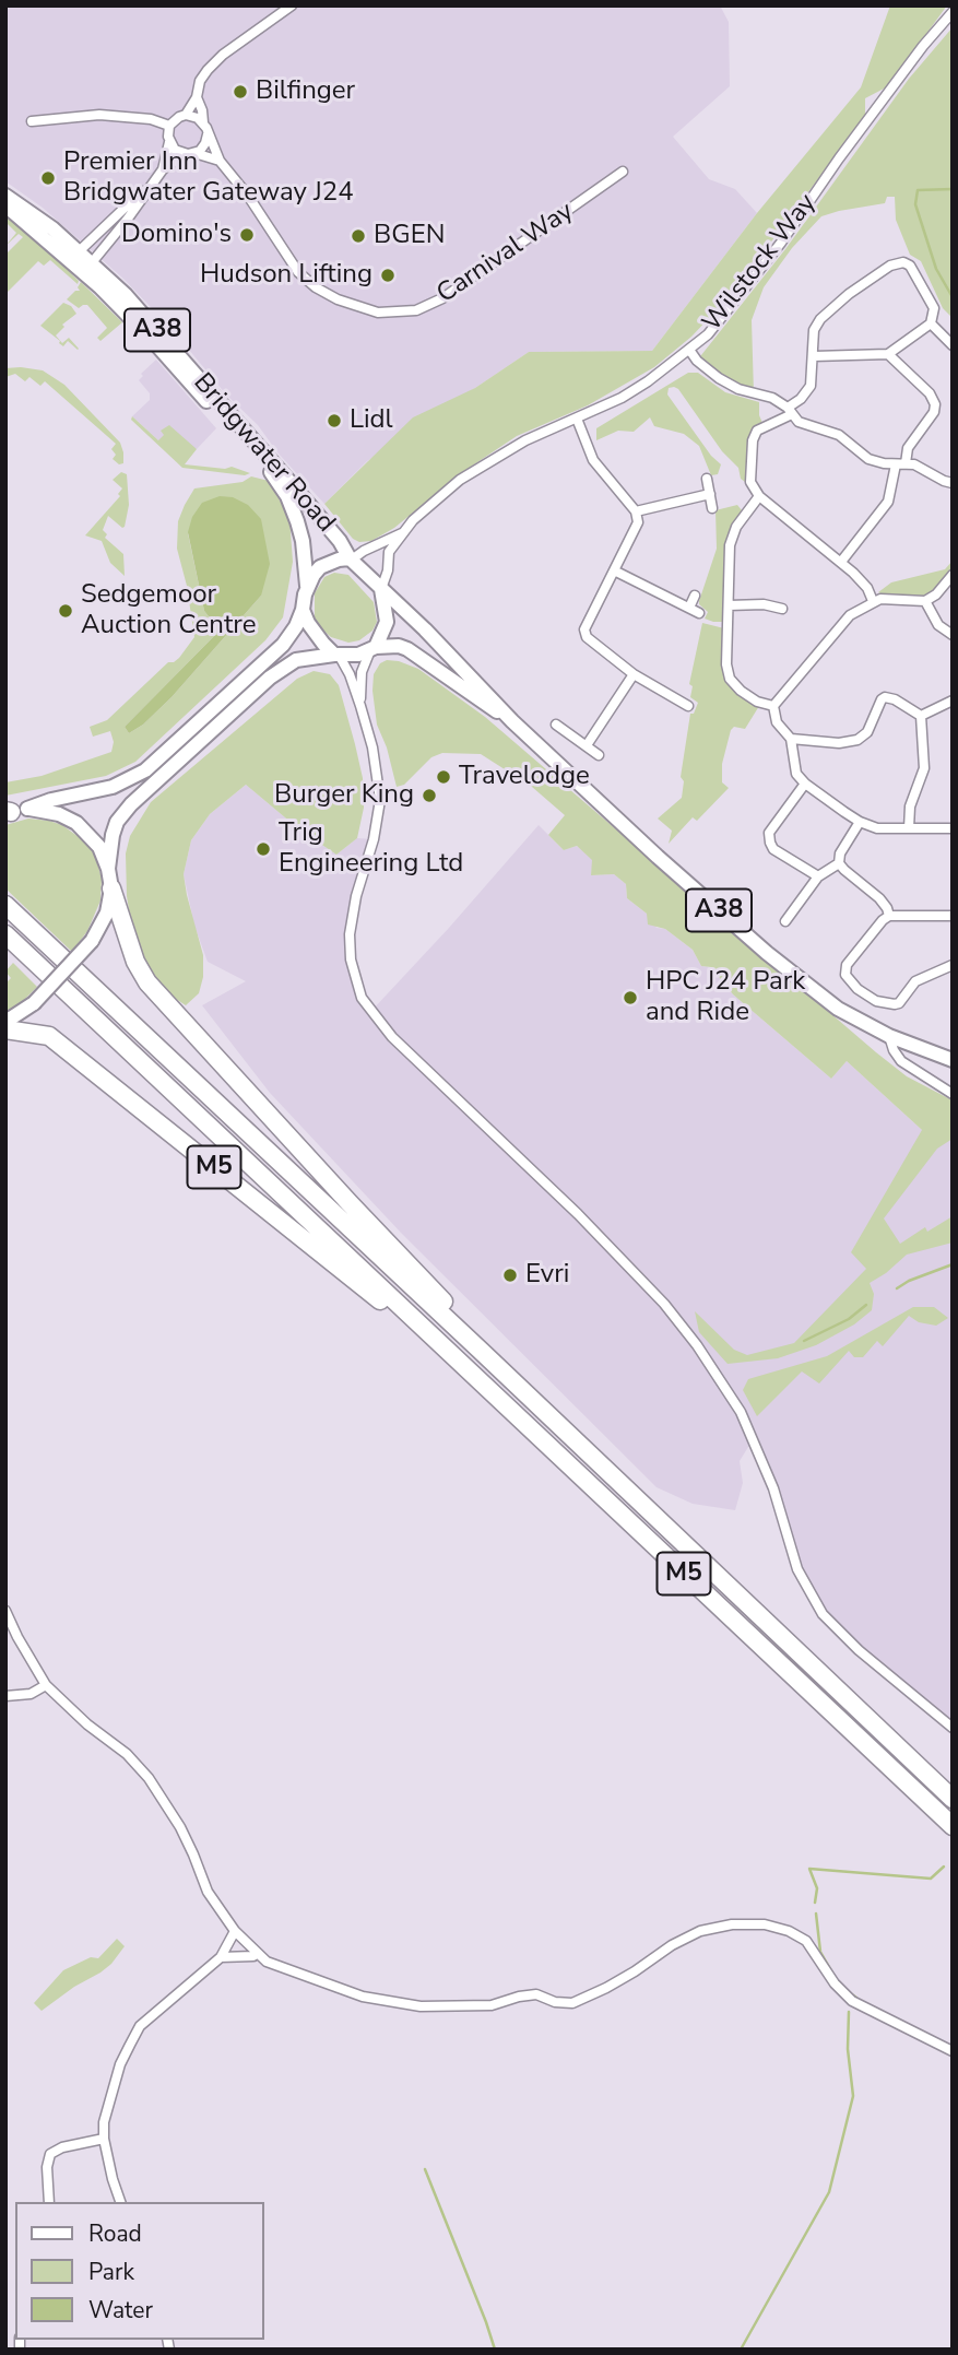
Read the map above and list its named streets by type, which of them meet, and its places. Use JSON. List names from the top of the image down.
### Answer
{
  "streets": {
    "highway": ["M5"],
    "main road": ["A38", "Bridgwater Road"],
    "street": ["Carnival Way", "Wilstock Way"]
  },
  "crossings": [
    ["Wilstock Way", "A38"],
    ["Wilstock Way", "Bridgwater Road"],
    ["A38", "Bridgwater Road"]
  ],
  "places": [
    "Bilfinger",
    "Premier Inn Bridgwater Gateway J24",
    "Domino's",
    "BGEN",
    "Hudson Lifting",
    "Lidl",
    "Sedgemoor Auction Centre",
    "Travelodge",
    "Burger King",
    "Trig Engineering Ltd",
    "HPC J24 Park and Ride",
    "Evri"
  ],
  "legend": ["Road", "Park", "Water"]
}
